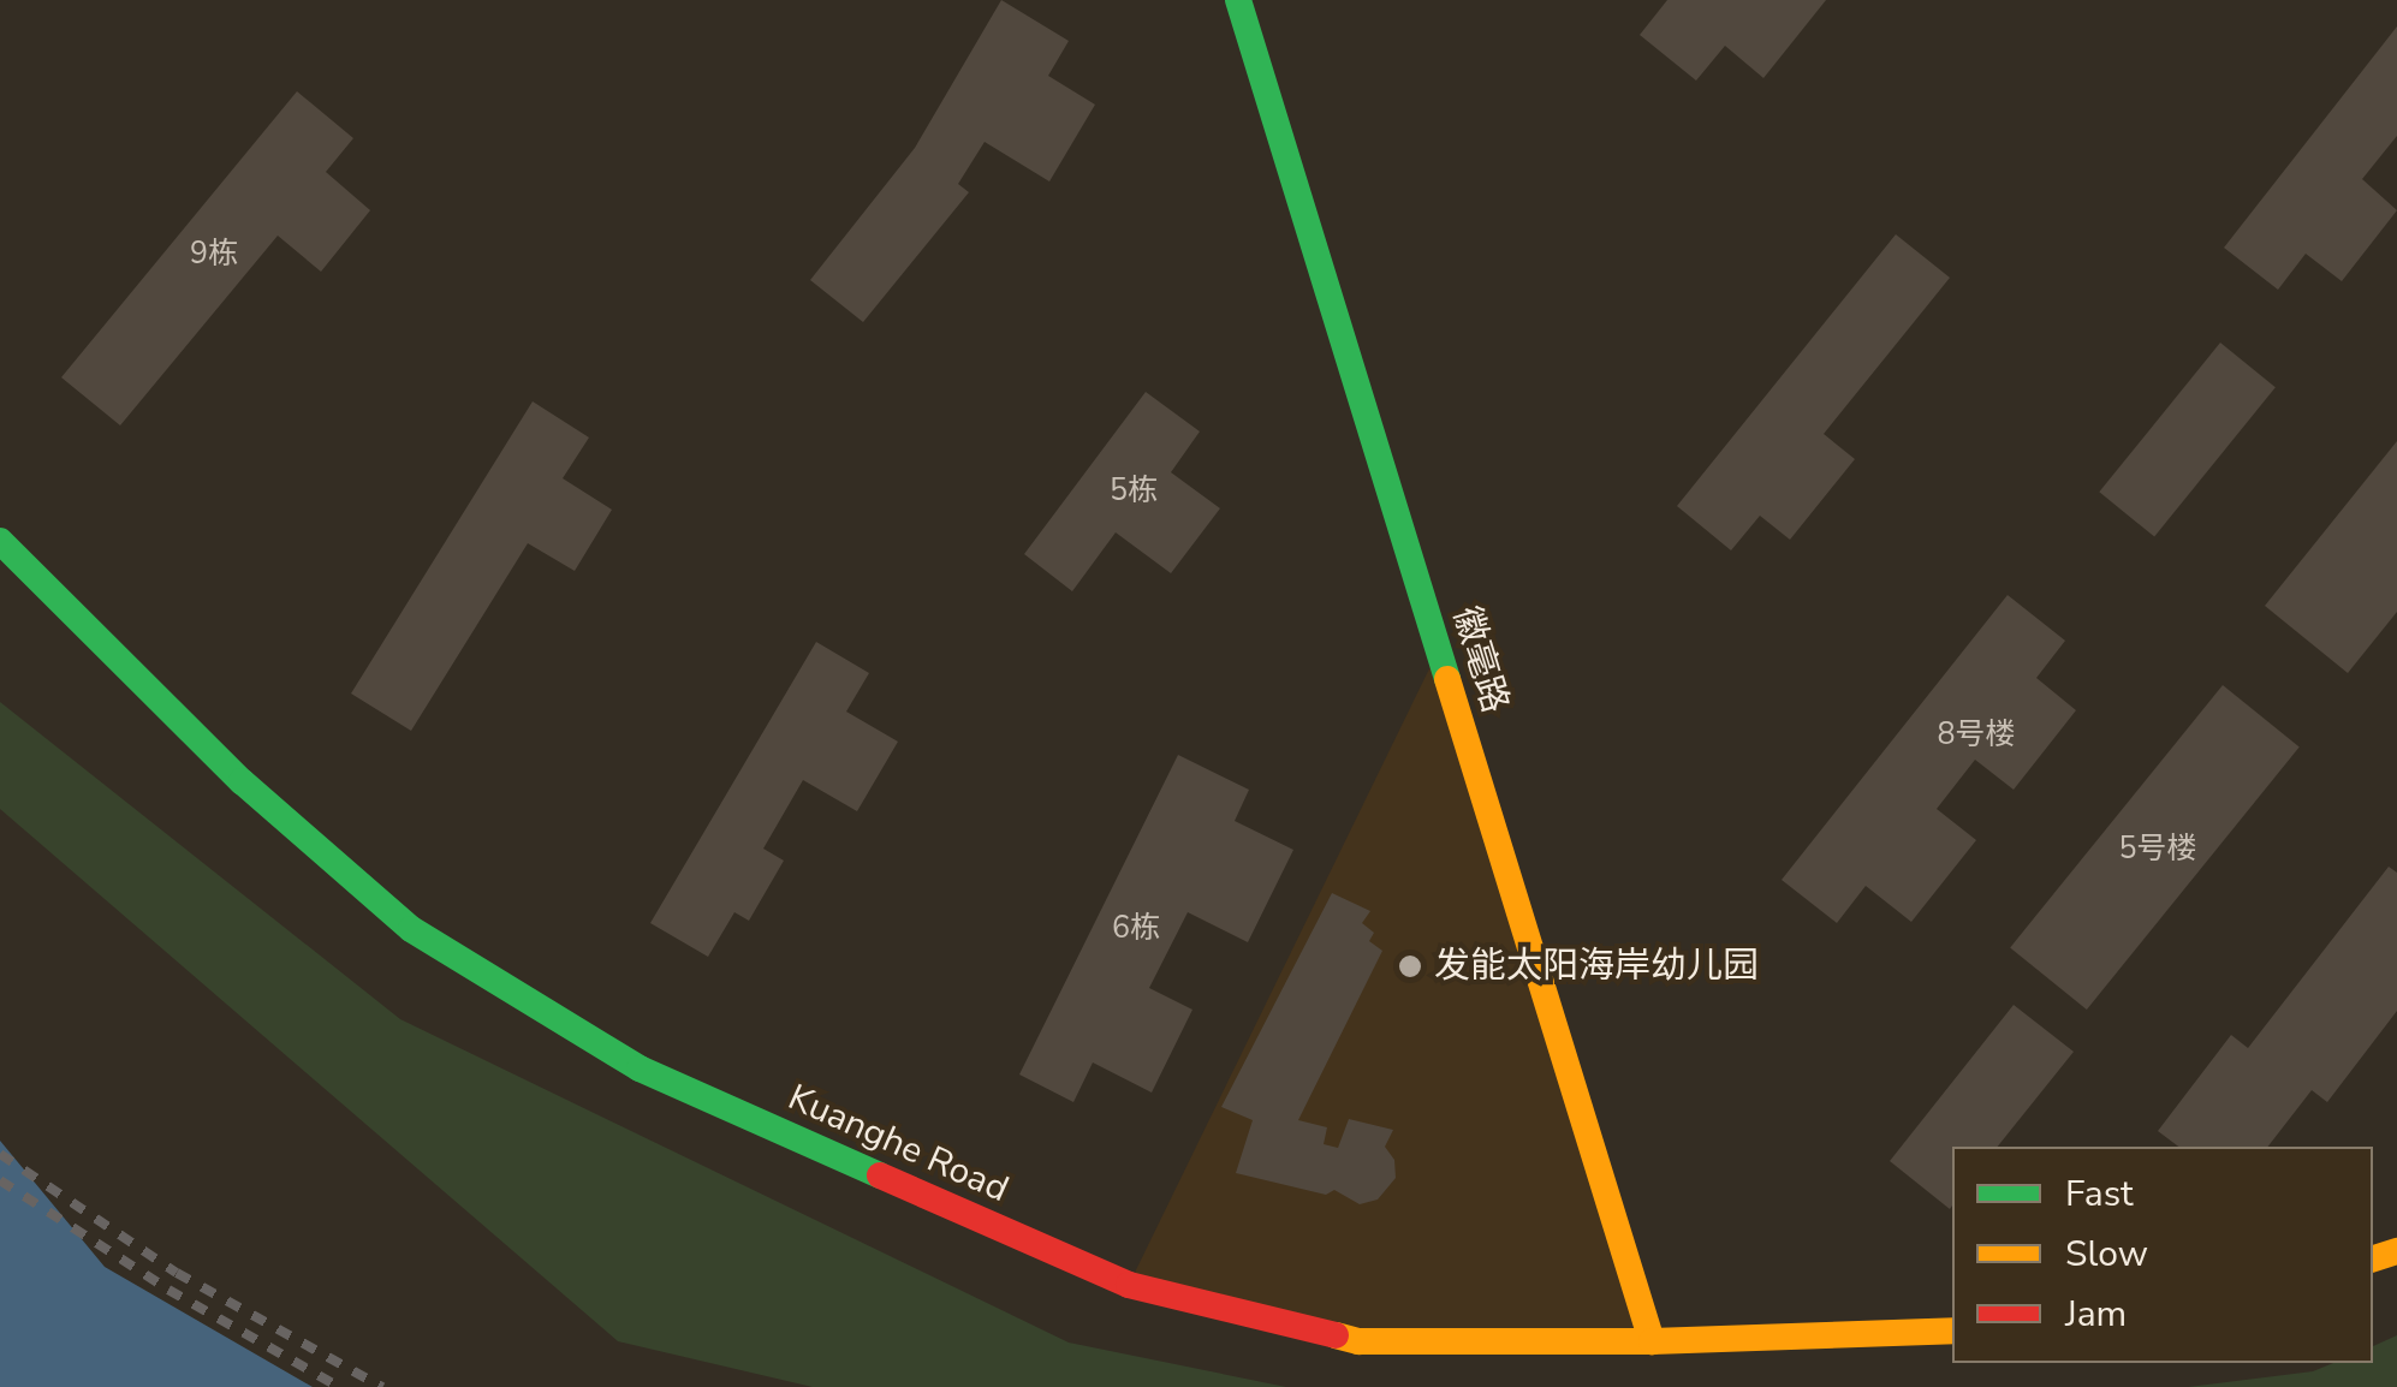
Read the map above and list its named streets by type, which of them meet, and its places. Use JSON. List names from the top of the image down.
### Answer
{
  "streets": {
    "street": ["徽毫路", "Kuanghe Road"]
  },
  "crossings": [
    ["徽毫路", "Kuanghe Road"]
  ],
  "places": ["发能太阳海岸幼儿园"],
  "house_numbers": [
    "9栋",
    "5栋",
    "8号楼",
    "5号楼",
    "6栋"
  ],
  "legend": ["Fast", "Slow", "Jam"]
}
